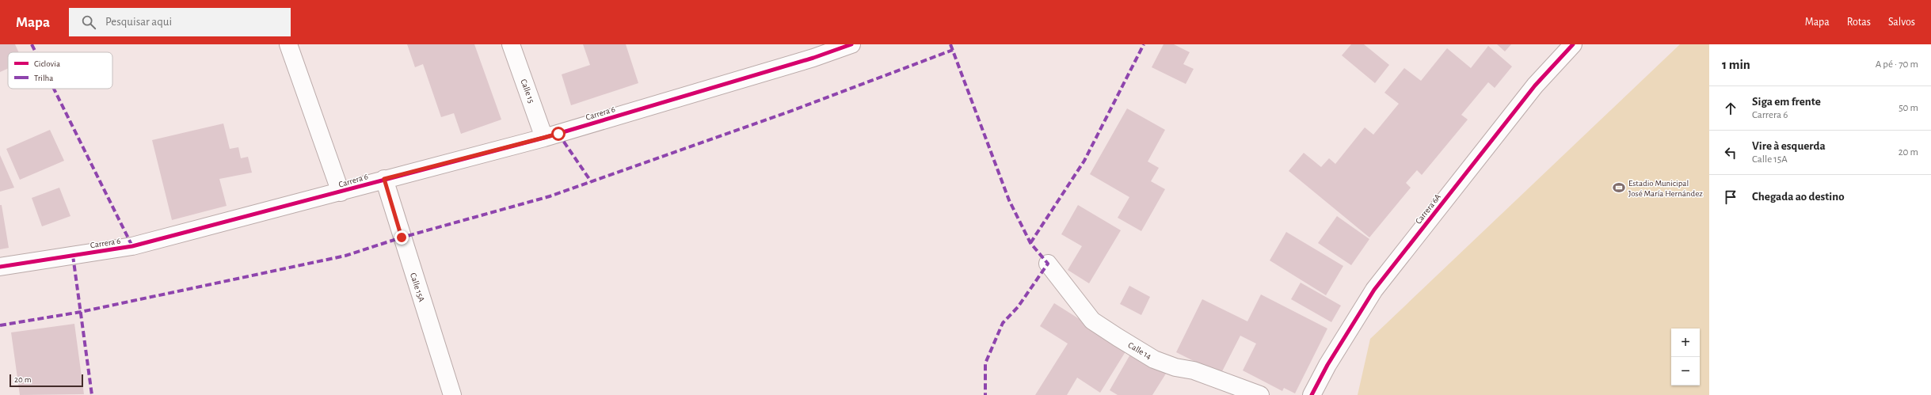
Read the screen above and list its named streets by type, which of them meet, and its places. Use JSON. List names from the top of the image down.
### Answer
{
  "streets": {
    "street": [
      "Calle 15",
      "Carrera 6",
      "Carrera 6A",
      "Calle 15A",
      "Calle 14"
    ]
  },
  "crossings": [
    ["Calle 15", "Carrera 6"],
    ["Carrera 6", "Calle 15A"]
  ],
  "places": {
    "sports": ["Estadio Municipal José María Hernández"]
  },
  "legend": ["Ciclovia", "Trilha"],
  "scale_bar": "20 m",
  "page": {
    "header": "Mapa",
    "search": "Pesquisar aqui",
    "nav": ["Mapa", "Rotas", "Salvos"],
    "heading": ["1 min", "A pé · 70 m"],
    "list": [
      ["Siga em frente", "Carrera 6", "50 m"],
      ["Vire à esquerda", "Calle 15A", "20 m"],
      "Chegada ao destino"
    ],
    "map_buttons": ["+", "−"],
    "scale": "20 m"
  }
}
